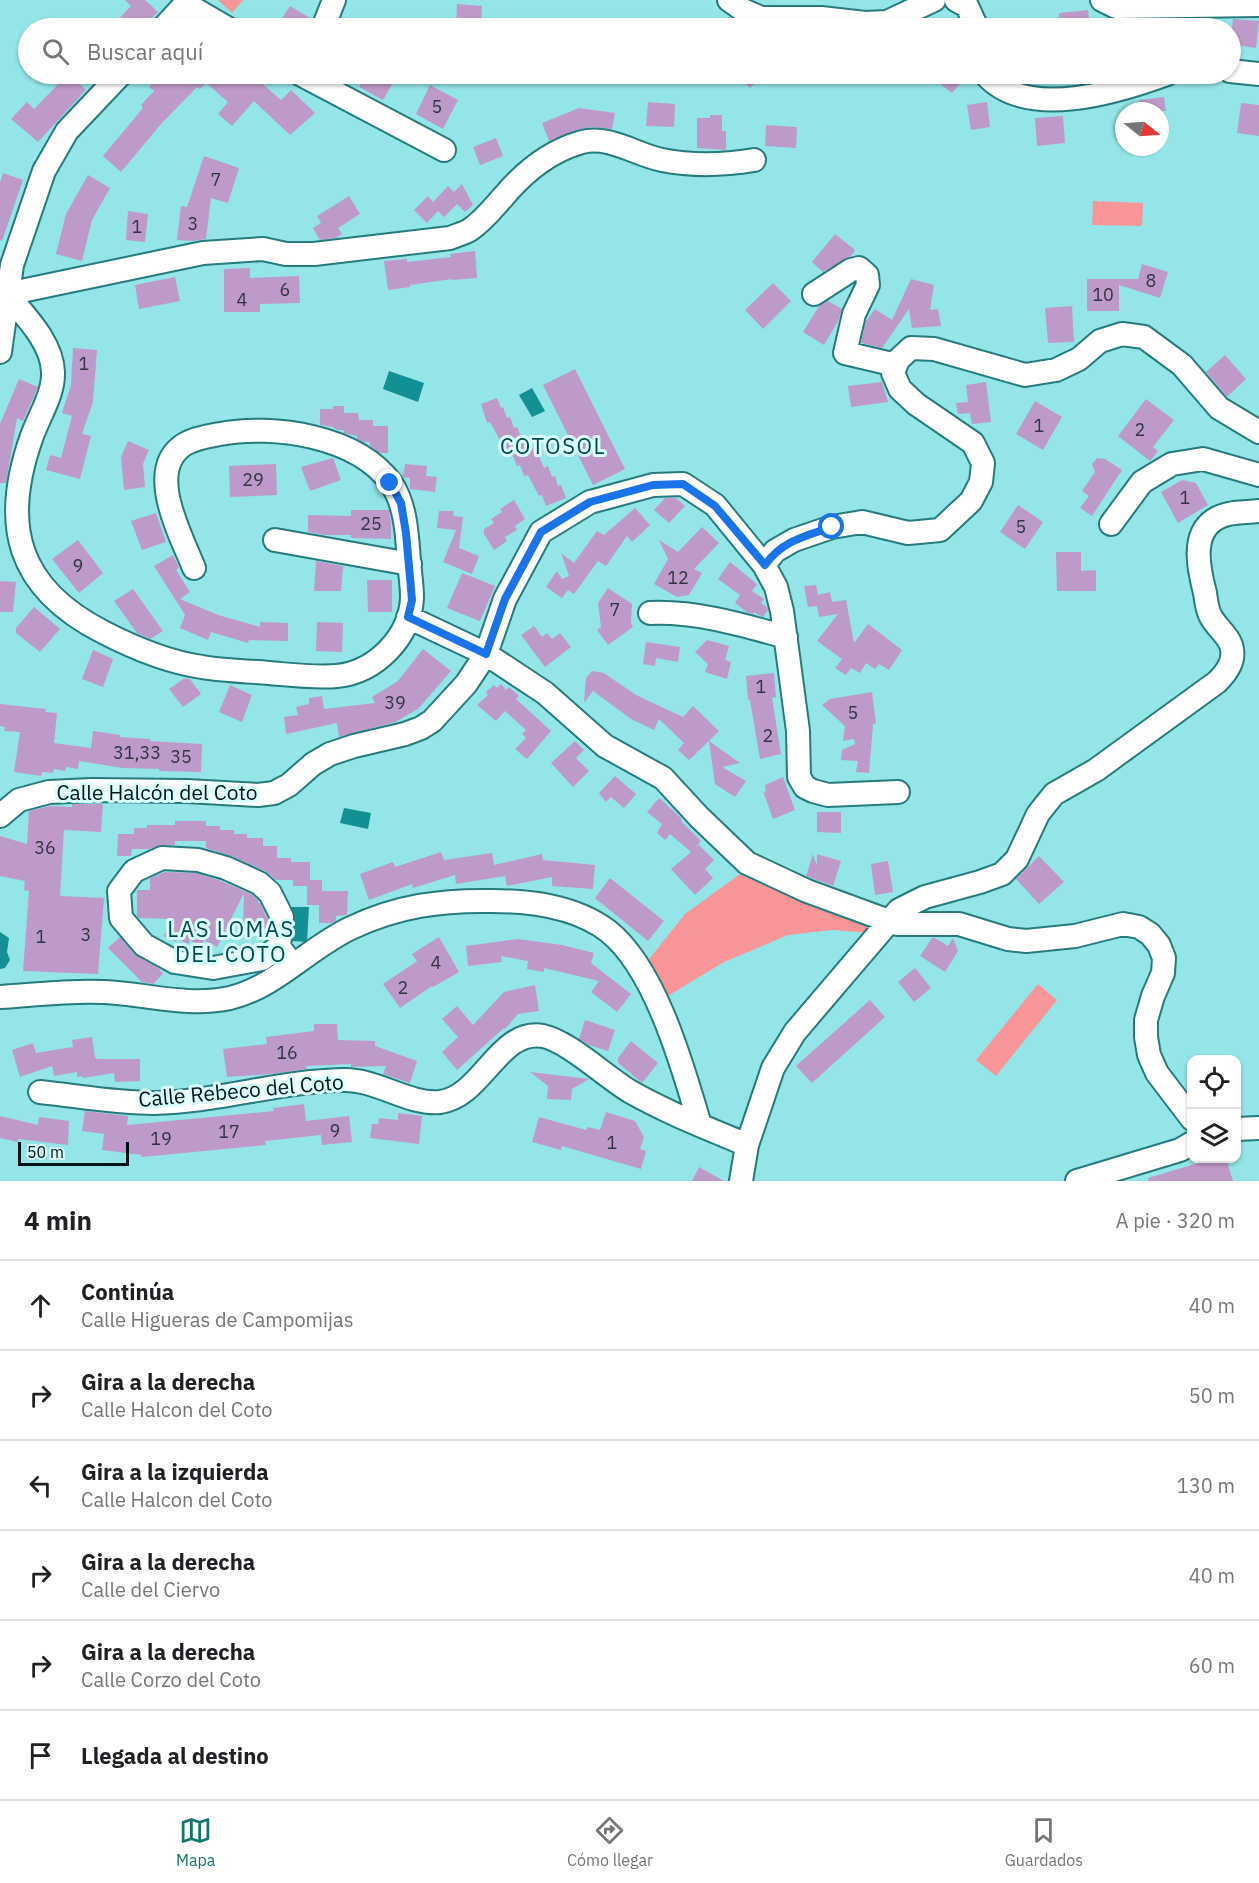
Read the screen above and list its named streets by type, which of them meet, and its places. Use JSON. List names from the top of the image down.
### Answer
{
  "streets": {
    "street": ["Calle Halcón del Coto", "Calle Rebeco del Coto"]
  },
  "districts": ["COTOSOL", "LAS LOMAS DEL COTO"],
  "house_numbers": [
    "5",
    "7",
    "3",
    "1",
    "8",
    "6",
    "10",
    "4",
    "1",
    "1",
    "2",
    "29",
    "1",
    "25",
    "5",
    "9",
    "12",
    "7",
    "1",
    "39",
    "5",
    "2",
    "31,33",
    "35",
    "36",
    "3",
    "1",
    "4",
    "2",
    "16",
    "9",
    "17",
    "19",
    "1"
  ],
  "scale_bar": "50 m",
  "north": "right",
  "page": {
    "search": "Buscar aquí",
    "scale": "50 m",
    "heading": ["4 min", "A pie · 320 m"],
    "list": [
      ["Continúa", "Calle Higueras de Campomijas", "40 m"],
      ["Gira a la derecha", "Calle Halcon del Coto", "50 m"],
      ["Gira a la izquierda", "Calle Halcon del Coto", "130 m"],
      ["Gira a la derecha", "Calle del Ciervo", "40 m"],
      ["Gira a la derecha", "Calle Corzo del Coto", "60 m"],
      "Llegada al destino"
    ],
    "nav": ["Mapa", "Cómo llegar", "Guardados"]
  }
}
